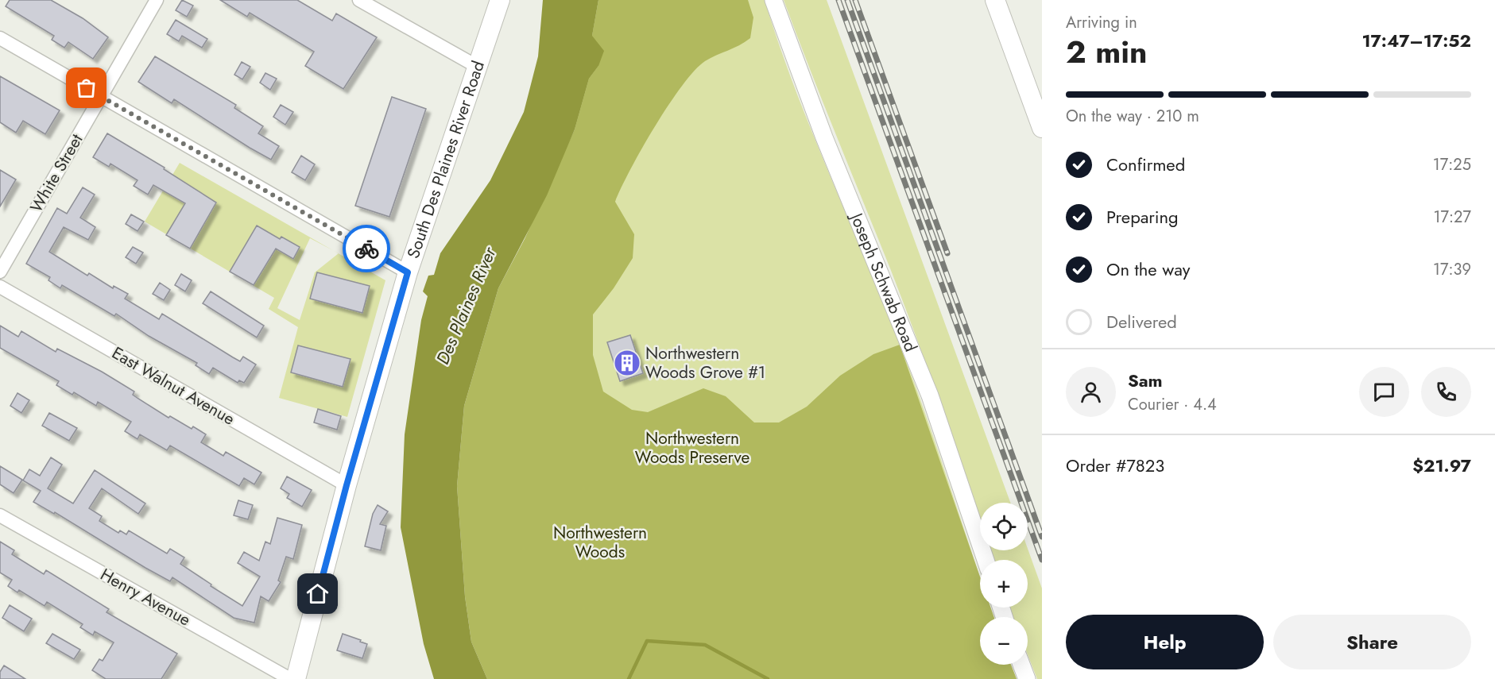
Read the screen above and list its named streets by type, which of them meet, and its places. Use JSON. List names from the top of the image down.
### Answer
{
  "streets": {
    "main road": ["South Des Plaines River Road"],
    "street": [
      "White Street",
      "Joseph Schwab Road",
      "East Walnut Avenue",
      "Henry Avenue"
    ]
  },
  "crossings": [
    ["South Des Plaines River Road", "East Walnut Avenue"]
  ],
  "water": ["Des Plaines River"],
  "parks": ["Northwestern Woods Preserve", "Northwestern Woods"],
  "places": {
    "building": ["Northwestern Woods Grove #1"]
  },
  "page": {
    "heading": ["2 min", "Arriving in", "17:47–17:52"],
    "panel": [
      "Sam",
      "Courier · 4.4",
      "Order #7823",
      "$21.97"
    ],
    "bar": "On the way · 210 m",
    "list": [
      ["Confirmed", "17:25"],
      ["Preparing", "17:27"],
      ["On the way", "17:39"],
      "Delivered"
    ],
    "map_buttons": ["+", "−"],
    "buttons": ["Help", "Share"]
  }
}
